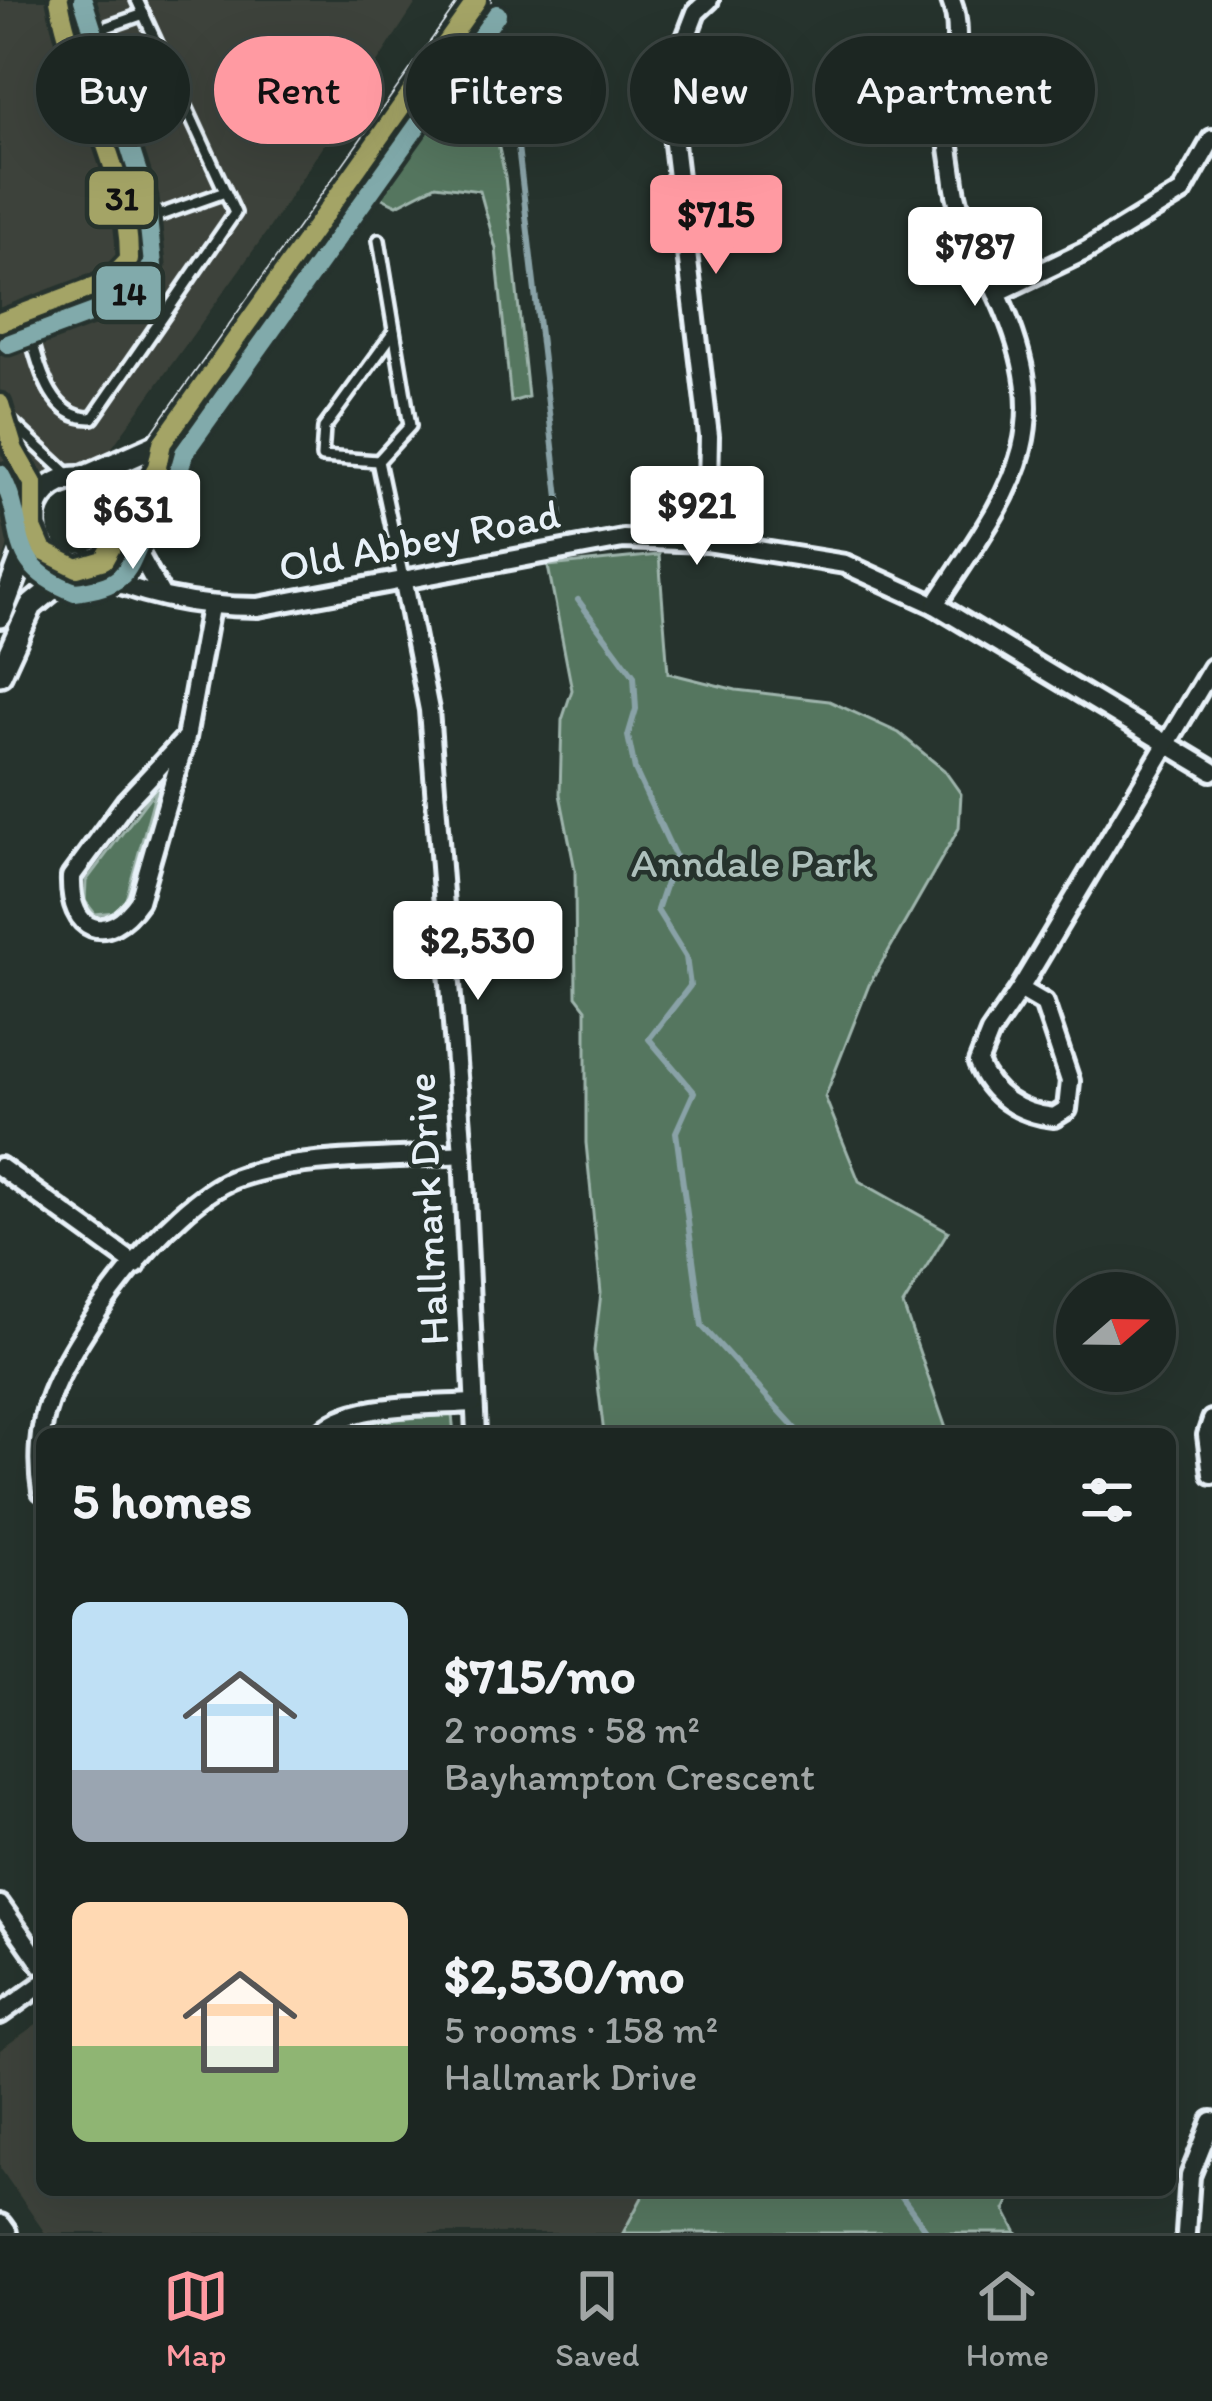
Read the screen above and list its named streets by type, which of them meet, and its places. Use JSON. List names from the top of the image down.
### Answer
{
  "streets": {
    "street": ["Old Abbey Road", "Hallmark Drive"]
  },
  "crossings": [
    ["Old Abbey Road", "Hallmark Drive"]
  ],
  "parks": ["Anndale Park"],
  "lines": ["transit line 31", "transit line 14"],
  "north": "right",
  "page": {
    "chip": [
      "Buy",
      "Rent",
      "Filters",
      "New",
      "Apartment"
    ],
    "price": [
      "$715",
      "$787",
      "$921",
      "$631",
      "$2,530"
    ],
    "heading": "5 homes",
    "list": [
      {
        "name": "$715/mo",
        "note": "2 rooms · 58 m² · Bayhampton Crescent"
      },
      {
        "name": "$2,530/mo",
        "note": "5 rooms · 158 m² · Hallmark Drive"
      }
    ],
    "tabs": ["Map", "Saved", "Home"]
  }
}
